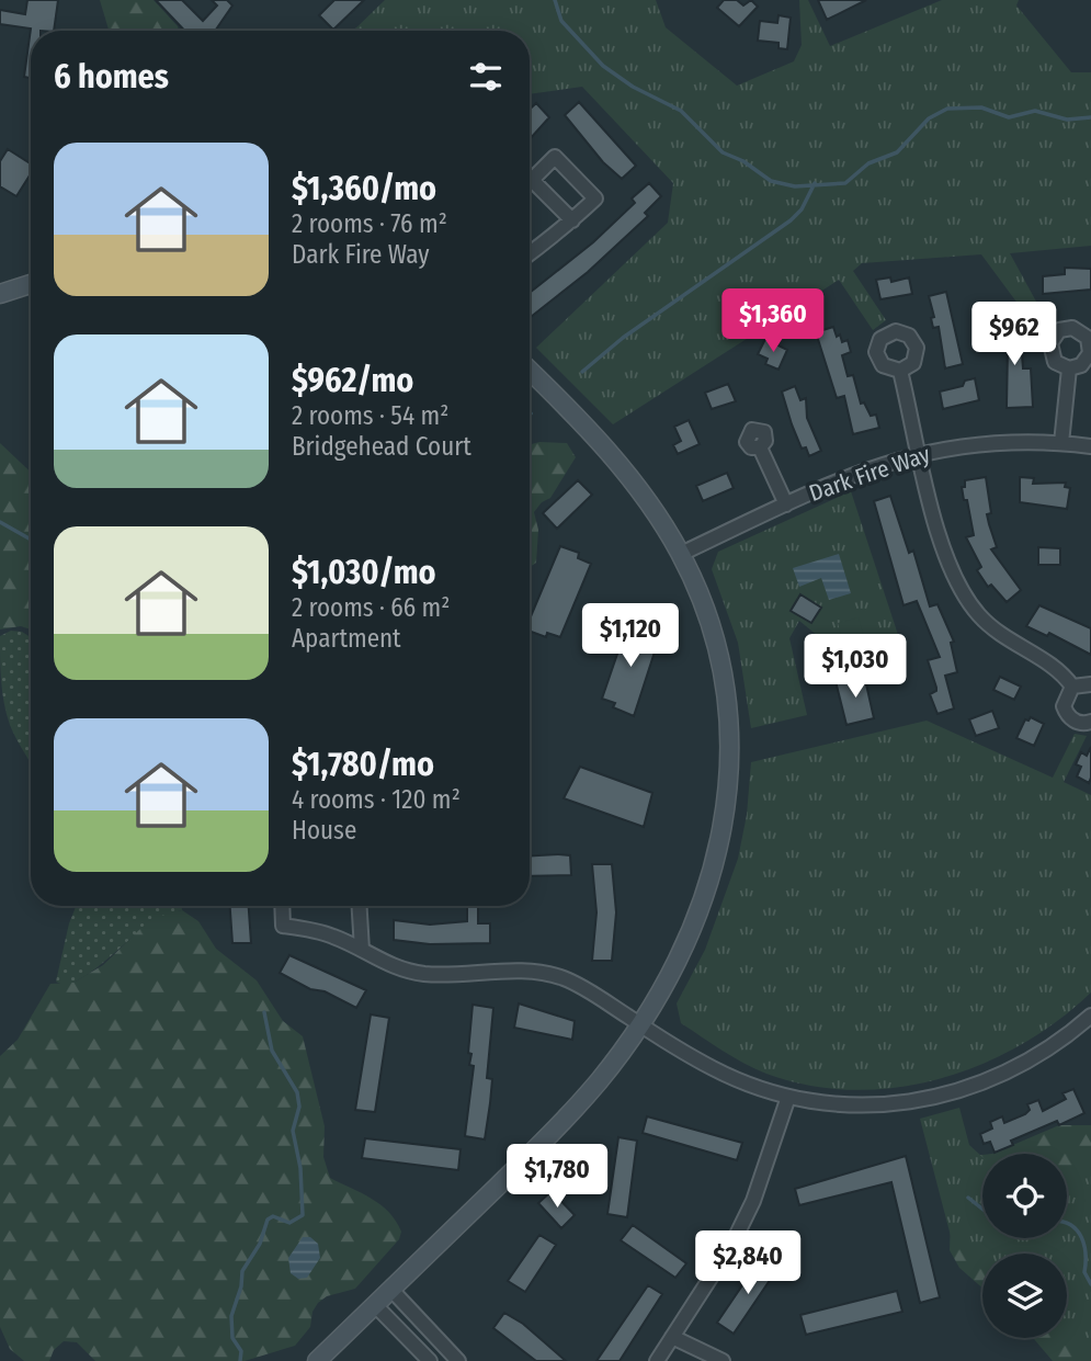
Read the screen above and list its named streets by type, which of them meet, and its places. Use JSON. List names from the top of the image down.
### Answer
{
  "streets": {
    "street": ["Dark Fire Way"]
  },
  "page": {
    "heading": "6 homes",
    "list": [
      {
        "name": "$1,360/mo",
        "note": "2 rooms · 76 m² · Dark Fire Way"
      },
      {
        "name": "$962/mo",
        "note": "2 rooms · 54 m² · Bridgehead Court"
      },
      {
        "name": "$1,030/mo",
        "note": "2 rooms · 66 m² · Apartment"
      },
      {
        "name": "$1,780/mo",
        "note": "4 rooms · 120 m² · House"
      }
    ],
    "price": [
      "$1,360",
      "$962",
      "$1,120",
      "$1,030",
      "$1,780",
      "$2,840"
    ]
  }
}
